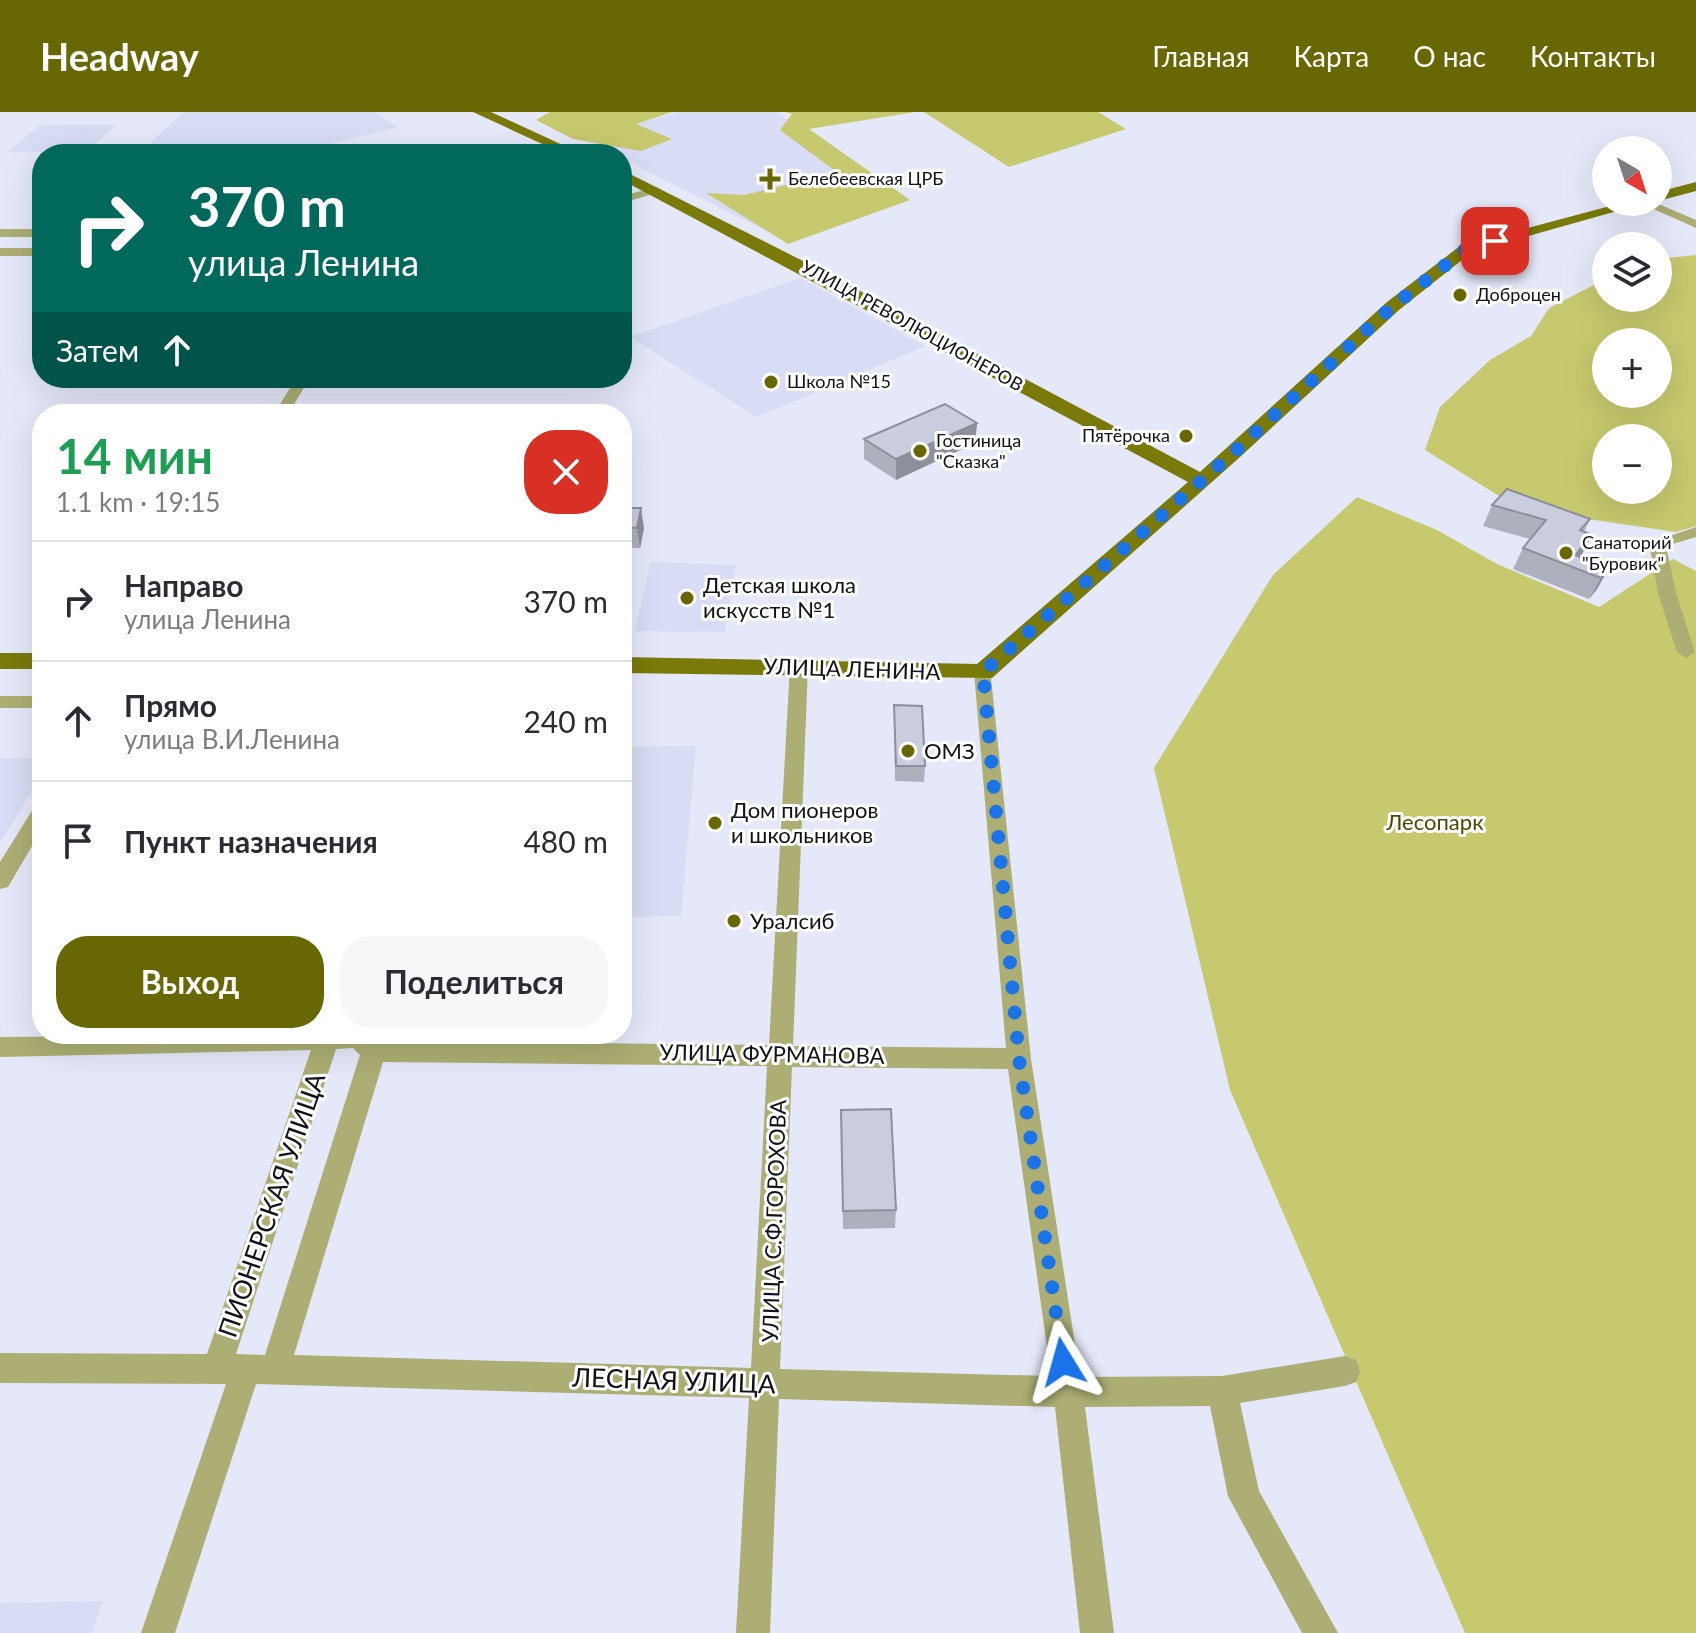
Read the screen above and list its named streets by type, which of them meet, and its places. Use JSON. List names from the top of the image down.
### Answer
{
  "streets": {
    "main road": ["УЛИЦА РЕВОЛЮЦИОНЕРОВ", "УЛИЦА ЛЕНИНА"],
    "street": [
      "УЛИЦА ФУРМАНОВА",
      "ПИОНЕРСКАЯ УЛИЦА",
      "УЛИЦА С.Ф.ГОРОХОВА",
      "ЛЕСНАЯ УЛИЦА"
    ]
  },
  "crossings": [
    ["УЛИЦА ЛЕНИНА", "УЛИЦА С.Ф.ГОРОХОВА"],
    ["УЛИЦА ФУРМАНОВА", "ПИОНЕРСКАЯ УЛИЦА"],
    ["УЛИЦА ФУРМАНОВА", "УЛИЦА С.Ф.ГОРОХОВА"],
    ["ПИОНЕРСКАЯ УЛИЦА", "ЛЕСНАЯ УЛИЦА"],
    ["УЛИЦА С.Ф.ГОРОХОВА", "ЛЕСНАЯ УЛИЦА"]
  ],
  "parks": ["Лесопарк"],
  "places": {
    "health": ["Белебеевская ЦРБ"],
    "other": [
      "Доброцен",
      "Школа №15",
      "Пятёрочка",
      "Гостиница \"Сказка\"",
      "Санаторий \"Буровик\"",
      "Детская школа искусств №1",
      "ОМЗ",
      "Дом пионеров и школьников",
      "Уралсиб"
    ]
  },
  "north": "bottom right",
  "page": {
    "header": "Headway",
    "nav": [
      "Главная",
      "Карта",
      "О нас",
      "Контакты"
    ],
    "map_buttons": ["+", "−"],
    "turn": ["370 m", "улица Ленина"],
    "then": "Затем",
    "heading": ["14 мин", "1.1 km · 19:15"],
    "list": [
      {
        "name": "Направо",
        "note": "улица Ленина",
        "value": "370 m"
      },
      {
        "name": "Прямо",
        "note": "улица В.И.Ленина",
        "value": "240 m"
      },
      {
        "name": "Пункт назначения",
        "value": "480 m"
      }
    ],
    "buttons": ["Выход", "Поделиться"]
  }
}
